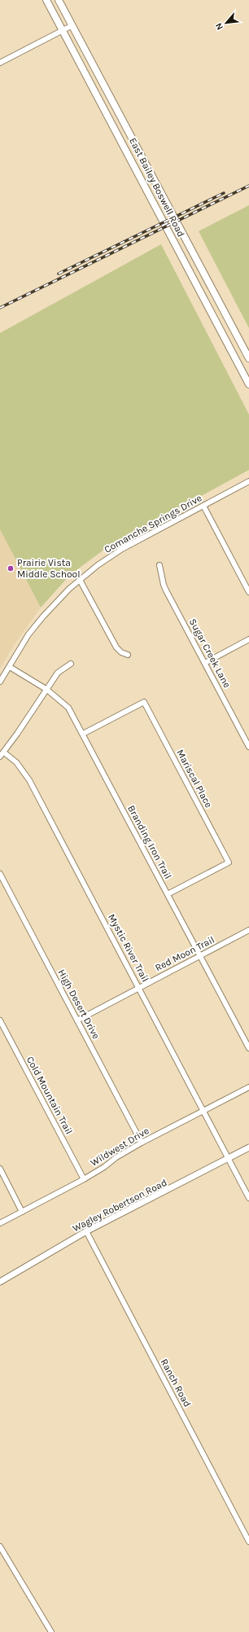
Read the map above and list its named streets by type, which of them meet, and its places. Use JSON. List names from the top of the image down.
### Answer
{
  "streets": {
    "main road": ["East Bailey Boswell Road"],
    "street": [
      "Comanche Springs Drive",
      "Sugar Creek Lane",
      "Mariscal Place",
      "Branding Iron Trail",
      "Mystic River Trail",
      "Red Moon Trail",
      "High Desert Drive",
      "Cold Mountain Trail",
      "Wildwest Drive",
      "Wagley Robertson Road",
      "Ranch Road"
    ]
  },
  "crossings": [
    ["Comanche Springs Drive", "Branding Iron Trail"],
    ["Mariscal Place", "Branding Iron Trail"],
    ["Branding Iron Trail", "Red Moon Trail"],
    ["Mystic River Trail", "Red Moon Trail"],
    ["Mystic River Trail", "Wildwest Drive"],
    ["Mystic River Trail", "Wagley Robertson Road"],
    ["Red Moon Trail", "High Desert Drive"],
    ["High Desert Drive", "Wildwest Drive"],
    ["Cold Mountain Trail", "Wildwest Drive"],
    ["Wagley Robertson Road", "Ranch Road"]
  ],
  "places": ["Prairie Vista Middle School"],
  "north": "bottom left"
}
